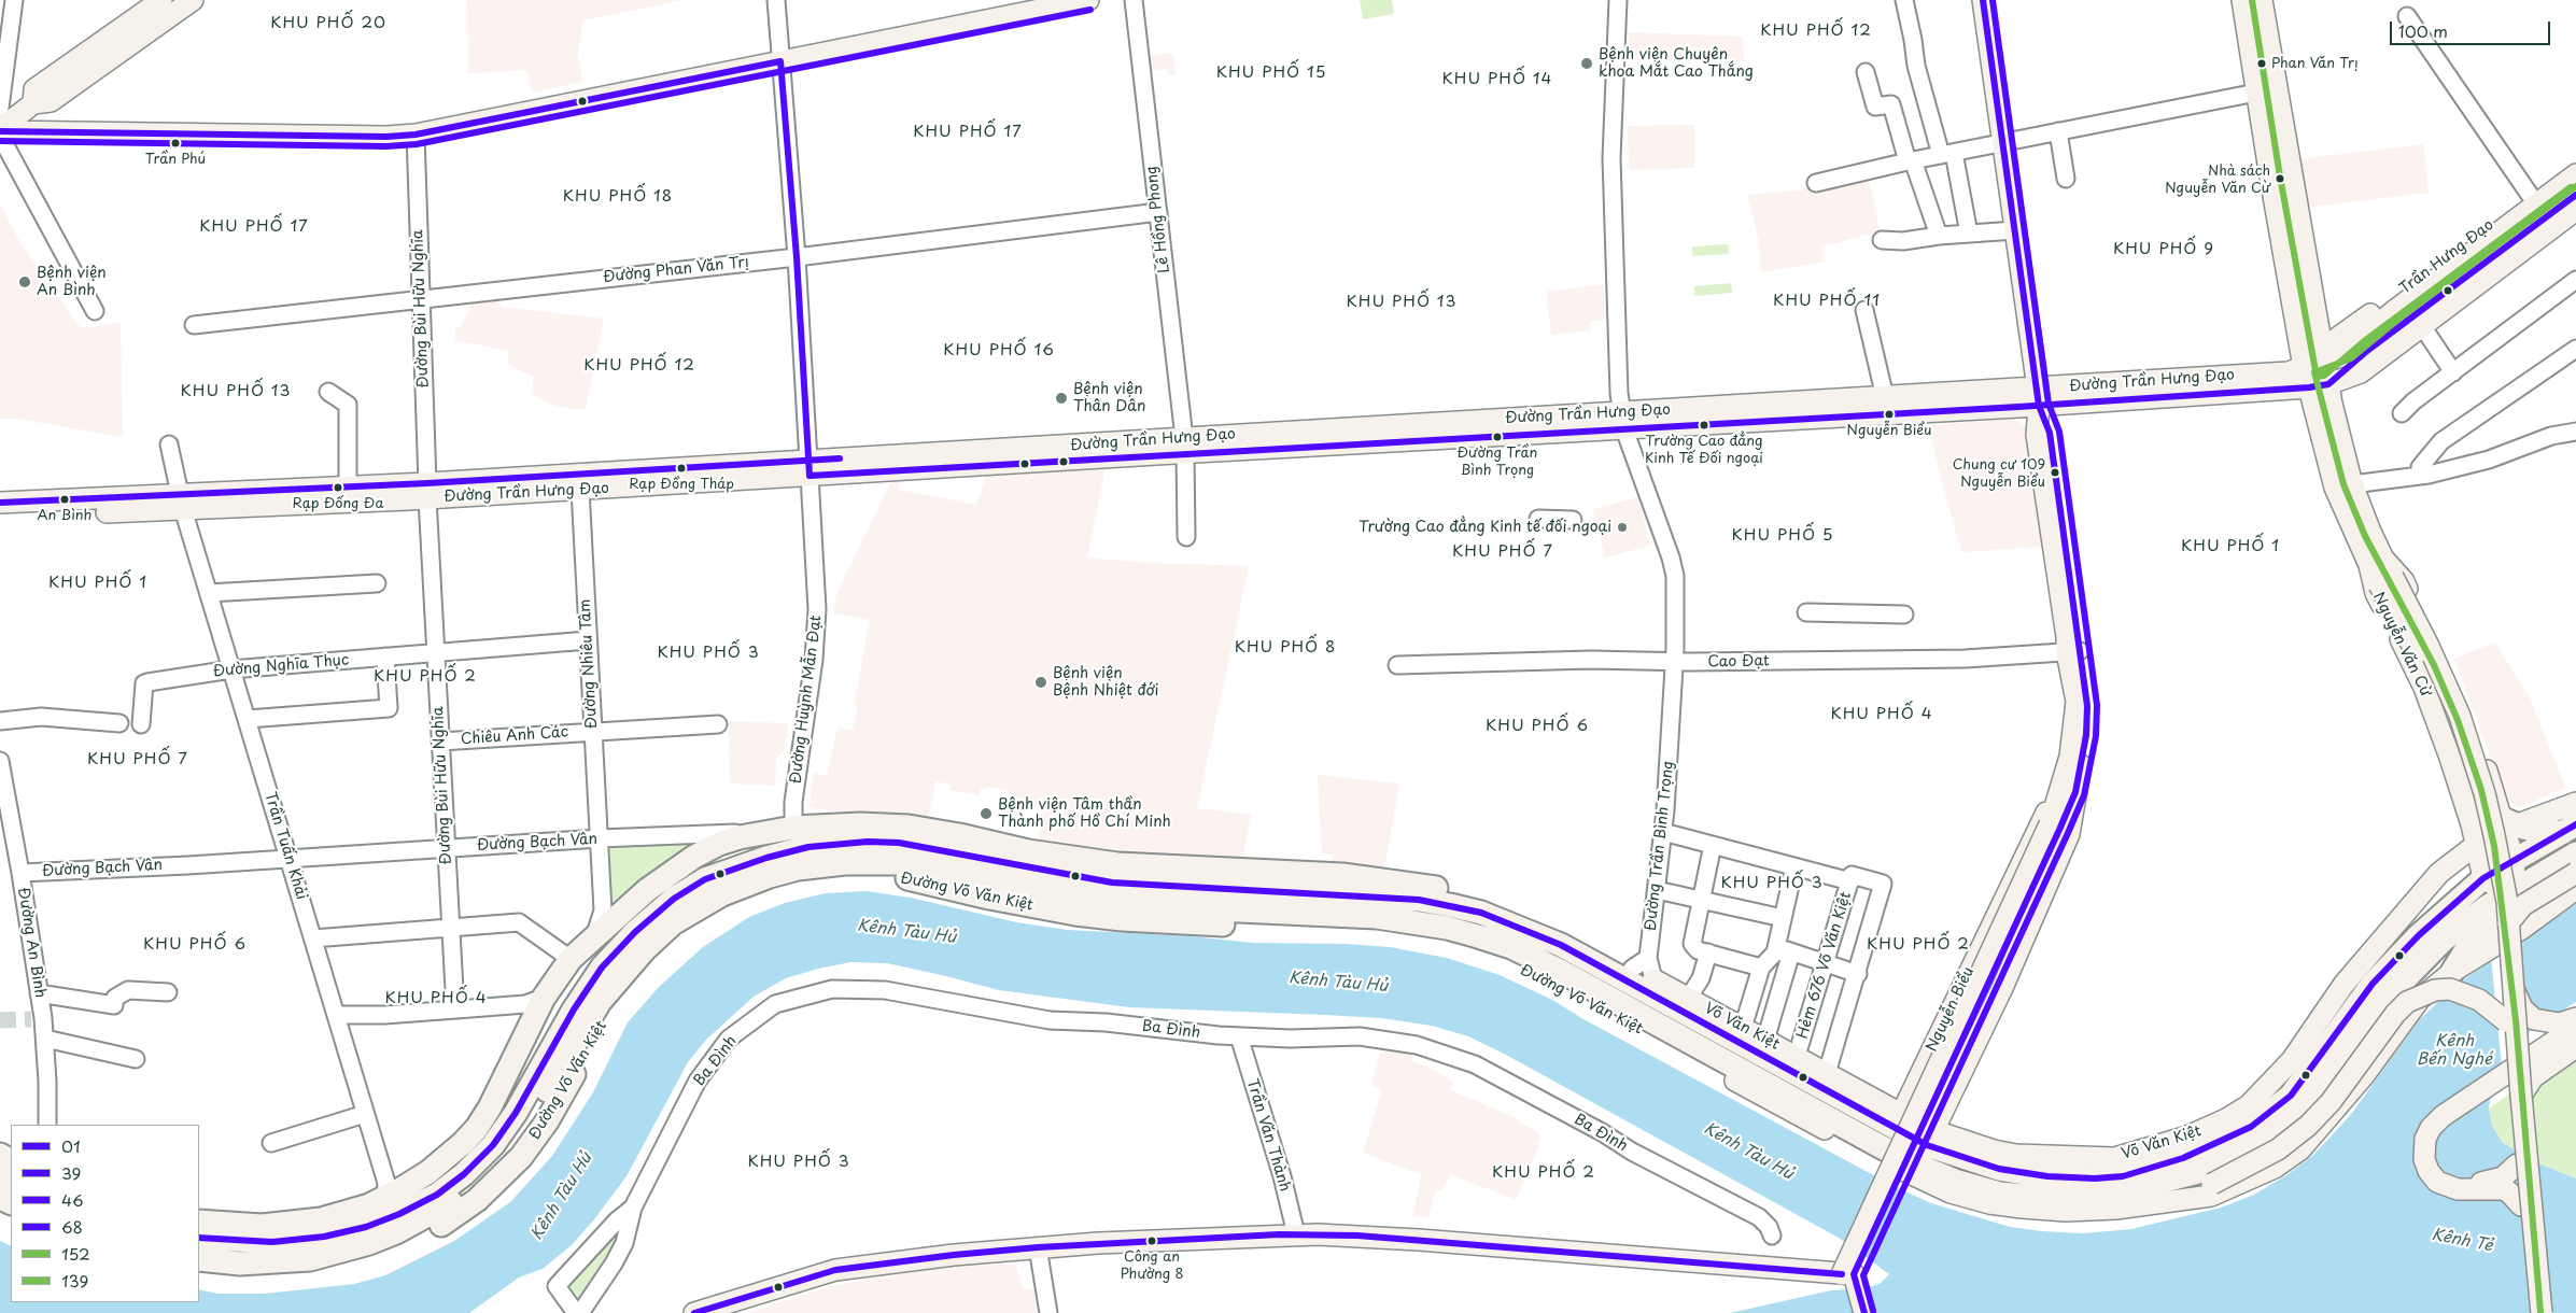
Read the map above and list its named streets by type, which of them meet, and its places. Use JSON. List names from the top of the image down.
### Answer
{
  "streets": {
    "highway": ["Đường Võ Văn Kiệt", "Võ Văn Kiệt"],
    "main road": [
      "Trần Hưng Đạo",
      "Đường Trần Hưng Đạo",
      "Nguyễn Văn Cừ",
      "Nguyễn Biểu"
    ],
    "street": [
      "Lê Hồng Phong",
      "Đường Phan Văn Trị",
      "Đường Bùi Hữu Nghĩa",
      "Cao Đạt",
      "Đường Nhiêu Tâm",
      "Đường Nghĩa Thục",
      "Đường Huỳnh Mẫn Đạt",
      "Chiêu Anh Các",
      "Đường Bạch Vân",
      "Trần Tuấn Khải",
      "Đường Trần Bình Trọng",
      "Đường An Bình",
      "Hẻm 676 Võ Văn Kiệt",
      "Ba Đình",
      "Trần Văn Thành"
    ]
  },
  "crossings": [
    ["Lê Hồng Phong", "Đường Phan Văn Trị"],
    ["Lê Hồng Phong", "Đường Trần Hưng Đạo"],
    ["Trần Hưng Đạo", "Đường Trần Hưng Đạo"],
    ["Trần Hưng Đạo", "Nguyễn Văn Cừ"],
    ["Đường Phan Văn Trị", "Đường Bùi Hữu Nghĩa"],
    ["Đường Phan Văn Trị", "Đường Huỳnh Mẫn Đạt"],
    ["Đường Bùi Hữu Nghĩa", "Đường Trần Hưng Đạo"],
    ["Đường Bùi Hữu Nghĩa", "Đường Nghĩa Thục"],
    ["Đường Bùi Hữu Nghĩa", "Chiêu Anh Các"],
    ["Đường Bùi Hữu Nghĩa", "Đường Bạch Vân"],
    ["Đường Trần Hưng Đạo", "Nguyễn Văn Cừ"],
    ["Đường Trần Hưng Đạo", "Đường Nhiêu Tâm"],
    ["Đường Trần Hưng Đạo", "Đường Huỳnh Mẫn Đạt"],
    ["Đường Trần Hưng Đạo", "Trần Tuấn Khải"],
    ["Đường Trần Hưng Đạo", "Đường Trần Bình Trọng"],
    ["Đường Trần Hưng Đạo", "Nguyễn Biểu"],
    ["Nguyễn Văn Cừ", "Võ Văn Kiệt"],
    ["Cao Đạt", "Đường Trần Bình Trọng"],
    ["Cao Đạt", "Nguyễn Biểu"],
    ["Đường Nhiêu Tâm", "Đường Nghĩa Thục"],
    ["Đường Nhiêu Tâm", "Chiêu Anh Các"],
    ["Đường Nhiêu Tâm", "Đường Bạch Vân"],
    ["Đường Nghĩa Thục", "Trần Tuấn Khải"],
    ["Đường Bạch Vân", "Trần Tuấn Khải"],
    ["Đường Bạch Vân", "Đường An Bình"],
    ["Đường Trần Bình Trọng", "Võ Văn Kiệt"],
    ["Đường Võ Văn Kiệt", "Nguyễn Biểu"],
    ["Đường Võ Văn Kiệt", "Võ Văn Kiệt"],
    ["Hẻm 676 Võ Văn Kiệt", "Võ Văn Kiệt"],
    ["Nguyễn Biểu", "Võ Văn Kiệt"],
    ["Ba Đình", "Trần Văn Thành"]
  ],
  "districts": [
    "KHU PHỐ 20",
    "KHU PHỐ 12",
    "KHU PHỐ 15",
    "KHU PHỐ 14",
    "KHU PHỐ 17",
    "KHU PHỐ 18",
    "KHU PHỐ 17",
    "KHU PHỐ 9",
    "KHU PHỐ 11",
    "KHU PHỐ 13",
    "KHU PHỐ 16",
    "KHU PHỐ 12",
    "KHU PHỐ 13",
    "KHU PHỐ 5",
    "KHU PHỐ 1",
    "KHU PHỐ 7",
    "KHU PHỐ 1",
    "KHU PHỐ 8",
    "KHU PHỐ 3",
    "KHU PHỐ 2",
    "KHU PHỐ 4",
    "KHU PHỐ 6",
    "KHU PHỐ 7",
    "KHU PHỐ 3",
    "KHU PHỐ 6",
    "KHU PHỐ 2",
    "KHU PHỐ 4",
    "KHU PHỐ 3",
    "KHU PHỐ 2"
  ],
  "water": ["Kênh Tàu Hủ", "Kênh Bến Nghé", "Kênh Tẻ"],
  "places": [
    "Bệnh viện Chuyên khoa Mắt Cao Thắng",
    "Phan Văn Trị",
    "Trần Phú",
    "Nhà sách Nguyễn Văn Cừ",
    "Bệnh viện An Bình",
    "Bệnh viện Thân Dân",
    "Nguyễn Biểu",
    "Trường Cao đẳng Kinh Tế Đối ngoại",
    "Đường Trần Bình Trọng",
    "Rạp Đồng Tháp",
    "Chung cư 109 Nguyễn Biểu",
    "Rạp Đống Đa",
    "An Bình",
    "Trường Cao đẳng Kinh tế đối ngoại",
    "Bệnh viện Bệnh Nhiệt đới",
    "Bệnh viện Tâm thần Thành phố Hồ Chí Minh",
    "Công an Phường 8"
  ],
  "lines": [
    "transit line 46",
    "transit line 68",
    "transit line 139",
    "transit line 01",
    "transit line 152",
    "transit line 39"
  ],
  "legend": [
    "01",
    "39",
    "46",
    "68",
    "152",
    "139"
  ],
  "scale_bar": "100 m"
}
